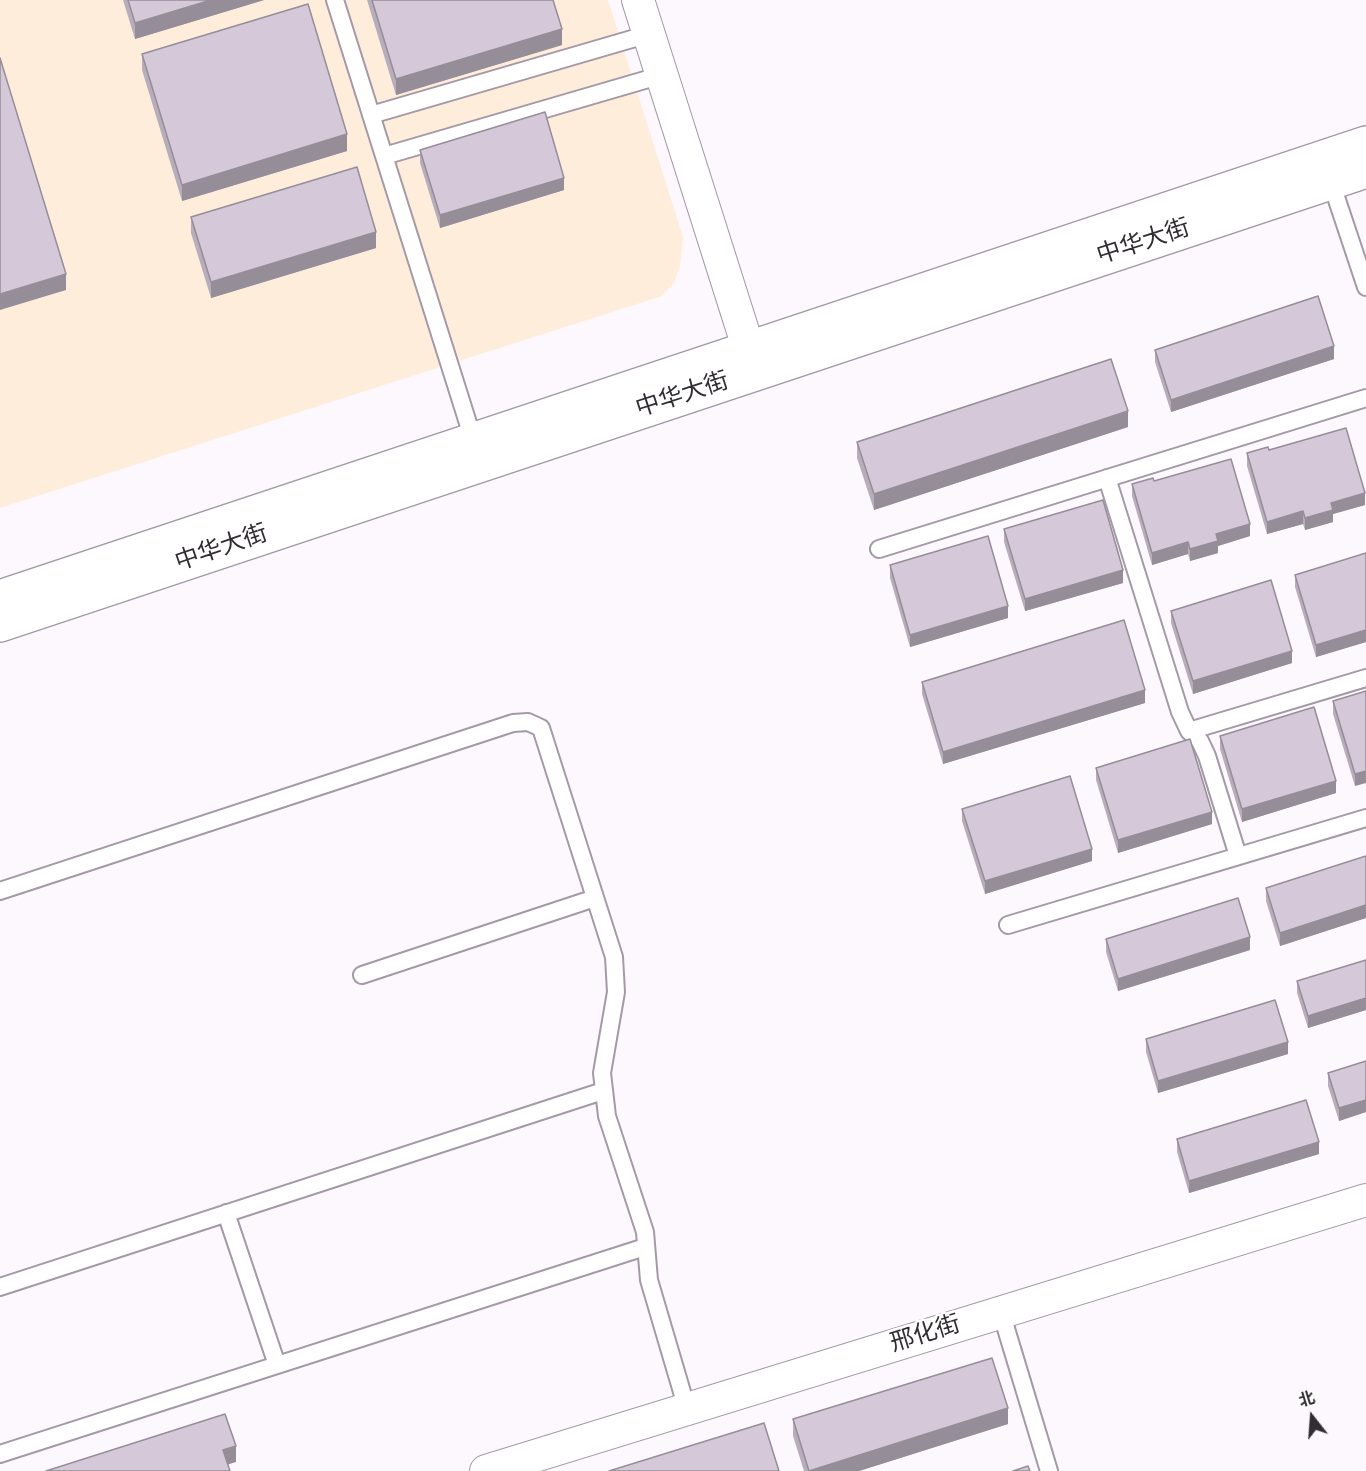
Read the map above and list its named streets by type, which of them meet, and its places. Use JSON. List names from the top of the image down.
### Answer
{
  "streets": {
    "street": ["中华大街", "邢化街"]
  },
  "north": "top"
}
